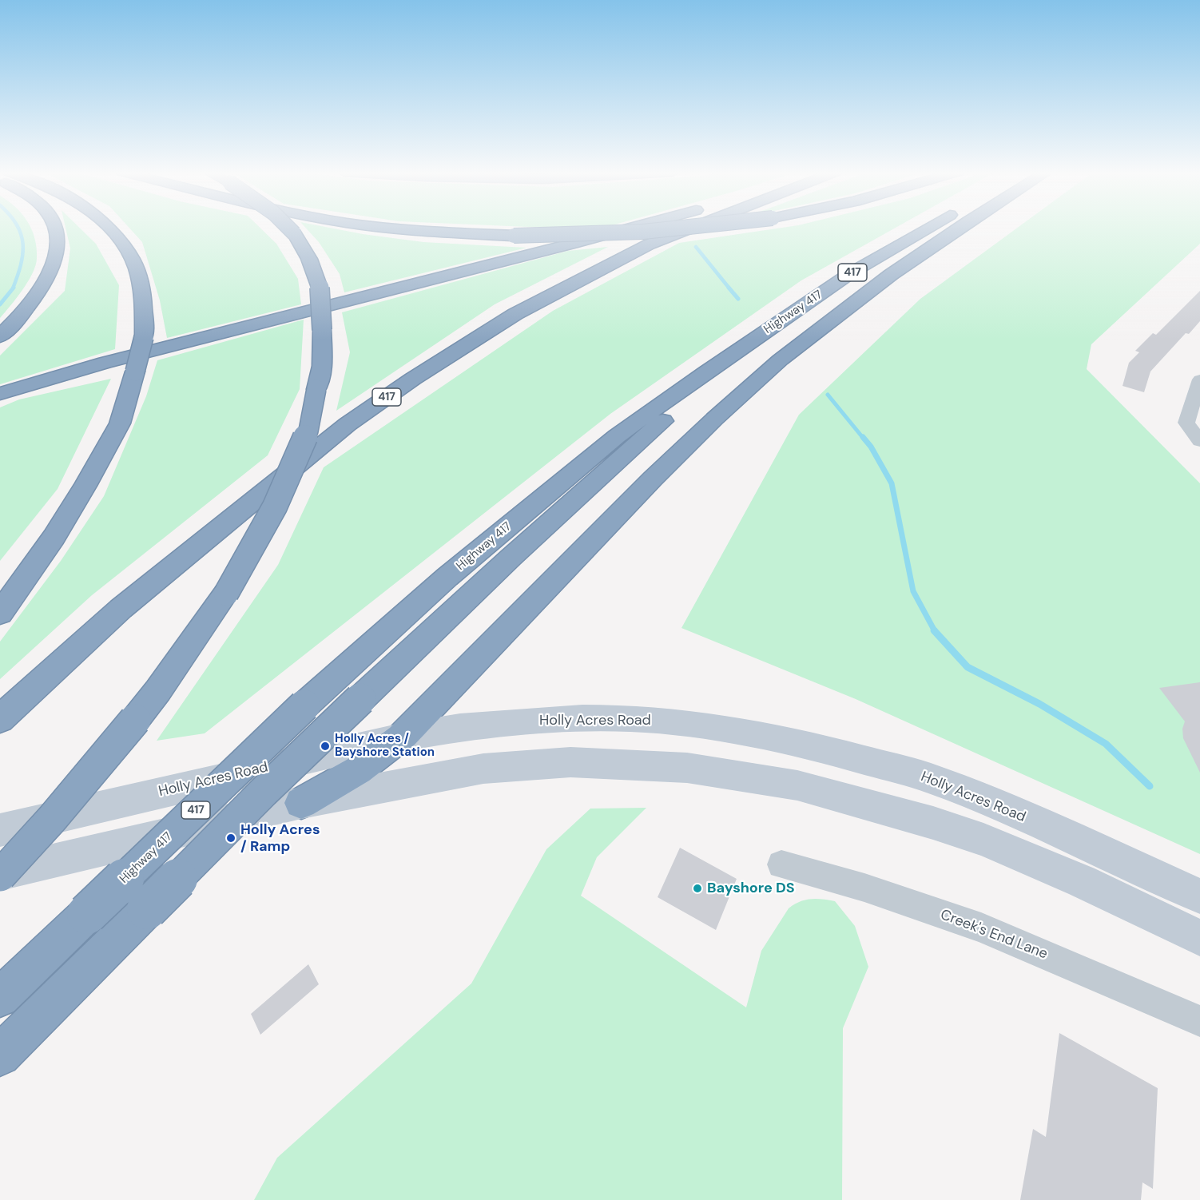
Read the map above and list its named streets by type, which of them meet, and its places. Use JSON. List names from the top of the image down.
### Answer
{
  "streets": {
    "highway": ["417", "Highway 417"],
    "main road": ["Holly Acres Road"],
    "street": ["Creek's End Lane"]
  },
  "places": ["Holly Acres / Bayshore Station", "Holly Acres / Ramp", "Bayshore DS"]
}
